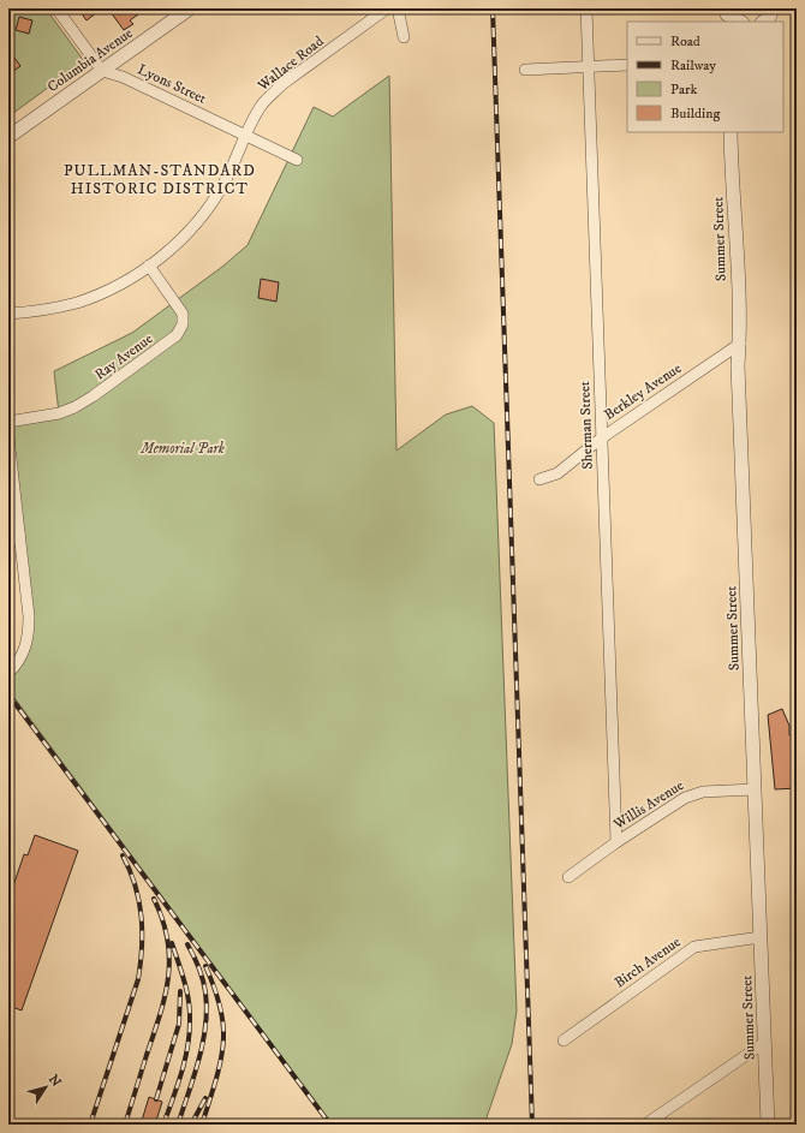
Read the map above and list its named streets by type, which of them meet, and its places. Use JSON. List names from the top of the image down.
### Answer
{
  "streets": {
    "street": [
      "Columbia Avenue",
      "Wallace Road",
      "Lyons Street",
      "Summer Street",
      "Ray Avenue",
      "Berkley Avenue",
      "Sherman Street",
      "Willis Avenue",
      "Birch Avenue"
    ]
  },
  "crossings": [
    ["Columbia Avenue", "Lyons Street"],
    ["Wallace Road", "Lyons Street"],
    ["Wallace Road", "Ray Avenue"],
    ["Summer Street", "Berkley Avenue"],
    ["Summer Street", "Willis Avenue"],
    ["Summer Street", "Birch Avenue"],
    ["Berkley Avenue", "Sherman Street"],
    ["Sherman Street", "Willis Avenue"]
  ],
  "districts": ["PULLMAN-STANDARD HISTORIC DISTRICT"],
  "parks": ["Memorial Park"],
  "legend": [
    "Road",
    "Railway",
    "Park",
    "Building"
  ],
  "north": "top right"
}
